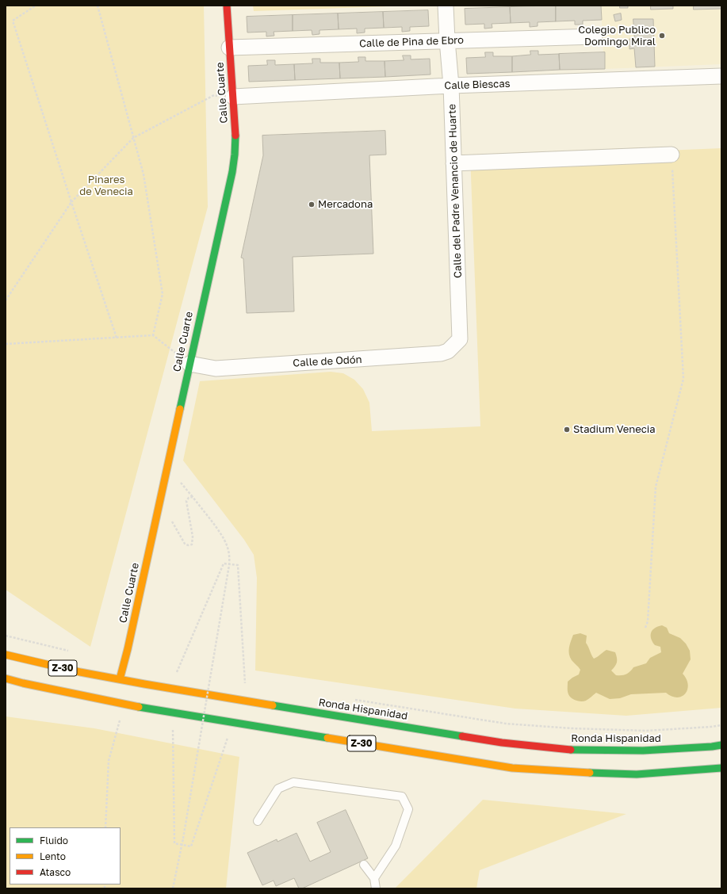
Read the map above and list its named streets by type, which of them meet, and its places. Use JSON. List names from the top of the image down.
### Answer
{
  "streets": {
    "main road": ["Calle Cuarte", "Z-30", "Ronda Hispanidad"],
    "street": [
      "Calle de Pina de Ebro",
      "Calle Biescas",
      "Calle del Padre Venancio de Huarte",
      "Calle de Odón"
    ]
  },
  "crossings": [
    ["Calle de Pina de Ebro", "Calle Cuarte"],
    ["Calle de Pina de Ebro", "Calle del Padre Venancio de Huarte"],
    ["Calle Biescas", "Calle Cuarte"],
    ["Calle Biescas", "Calle del Padre Venancio de Huarte"],
    ["Calle Cuarte", "Calle de Odón"],
    ["Calle Cuarte", "Ronda Hispanidad"],
    ["Calle del Padre Venancio de Huarte", "Calle de Odón"]
  ],
  "parks": ["Pinares de Venecia"],
  "places": ["Colegio Publico Domingo Miral", "Mercadona", "Stadium Venecia"],
  "legend": ["Fluido", "Lento", "Atasco"]
}
